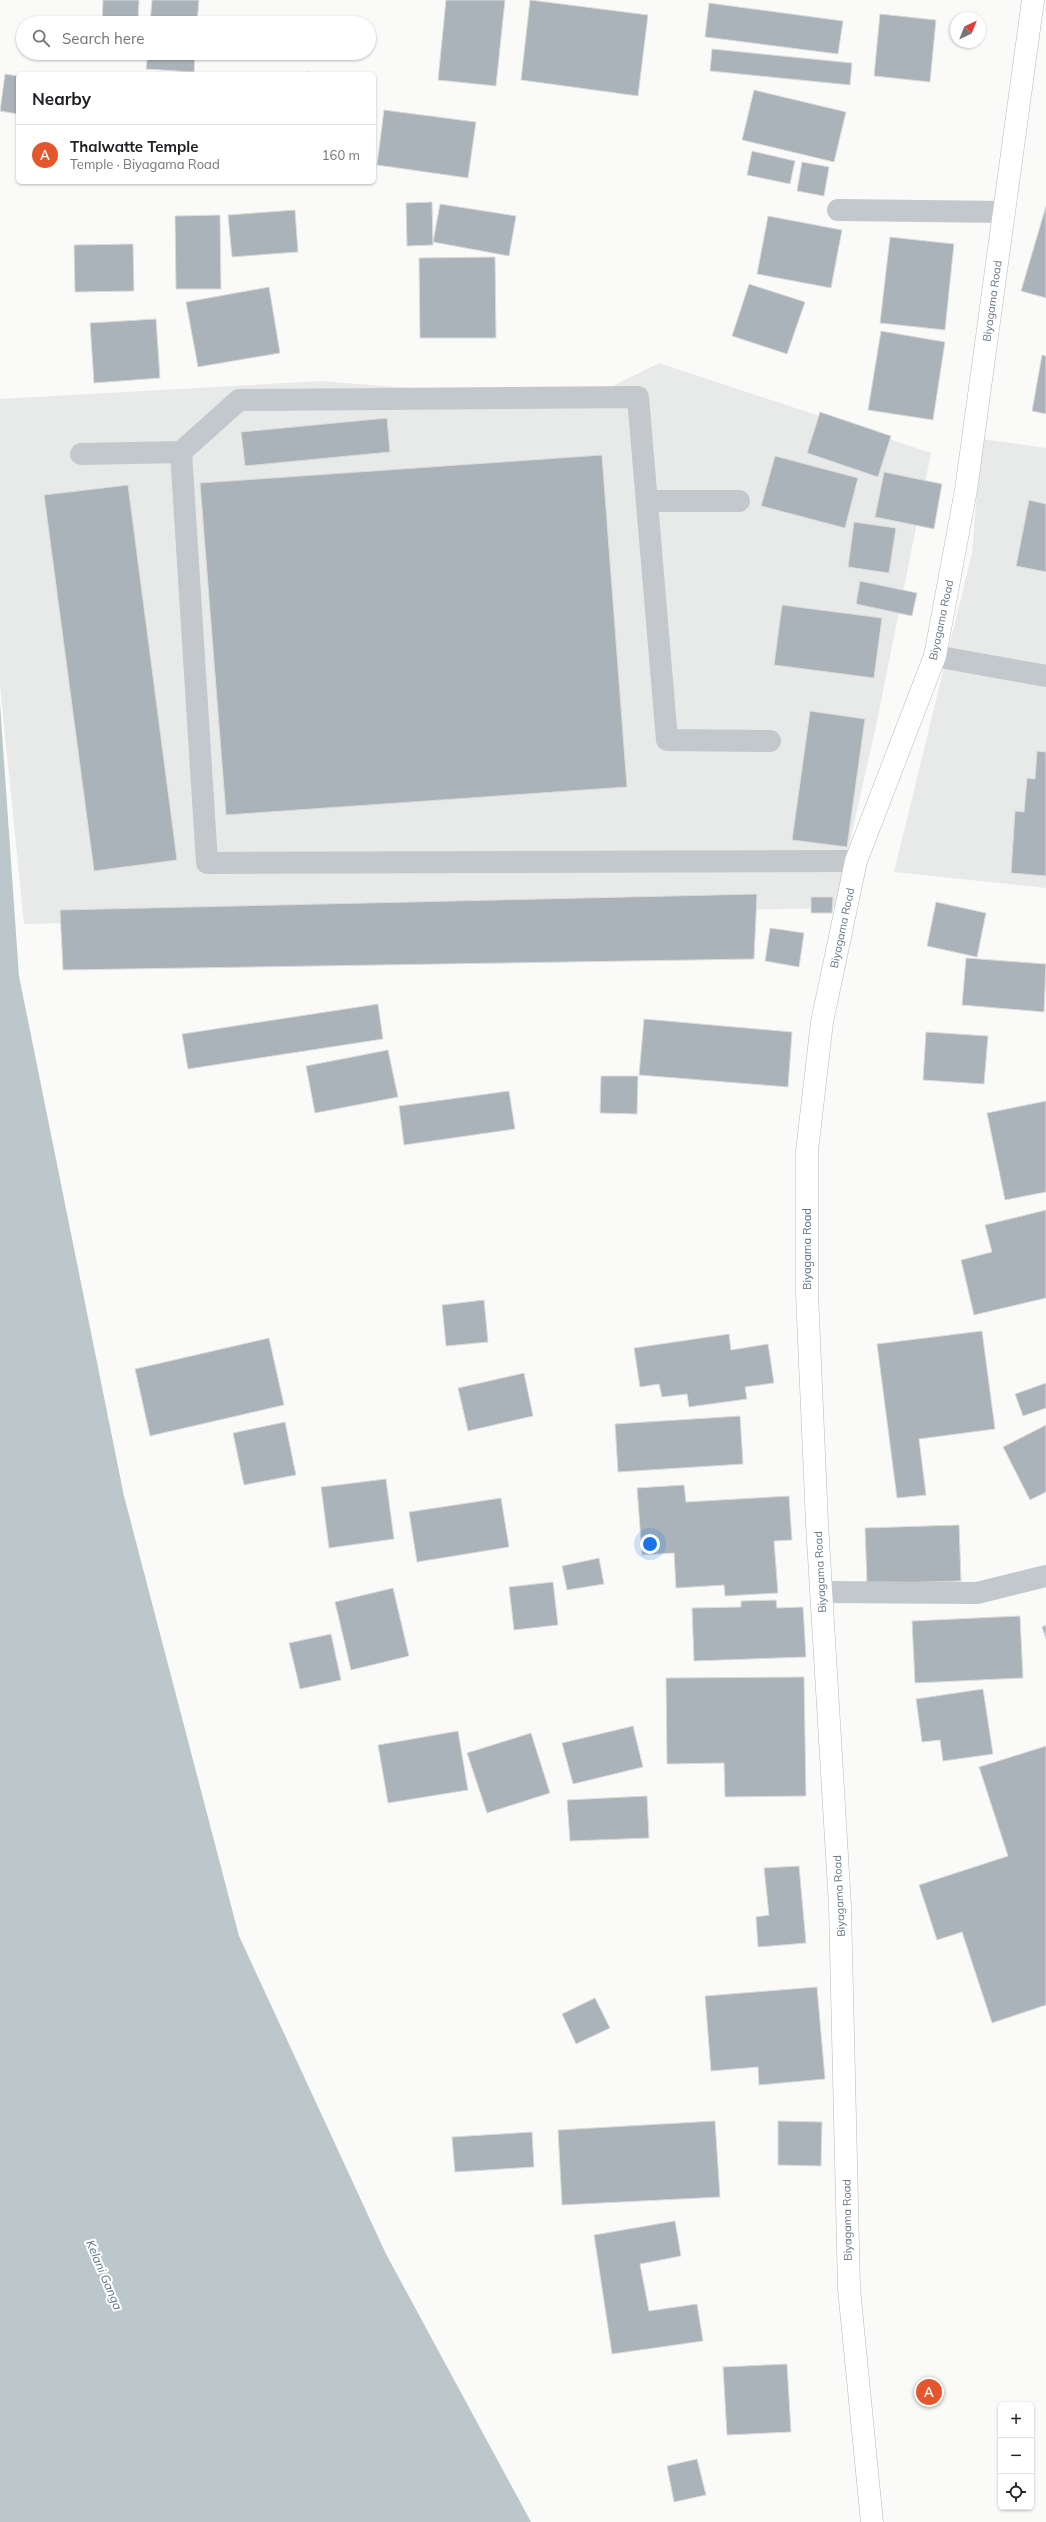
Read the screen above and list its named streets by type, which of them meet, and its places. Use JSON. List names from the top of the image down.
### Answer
{
  "streets": {
    "main road": ["Biyagama Road"]
  },
  "water": ["Kelani Ganga"],
  "north": "top right",
  "page": {
    "search": "Search here",
    "heading": "Nearby",
    "list": [
      {
        "mark": "A",
        "name": "Thalwatte Temple",
        "note": "Temple · Biyagama Road",
        "value": "160 m"
      }
    ],
    "pins": "A",
    "map_buttons": ["+", "−"]
  }
}
